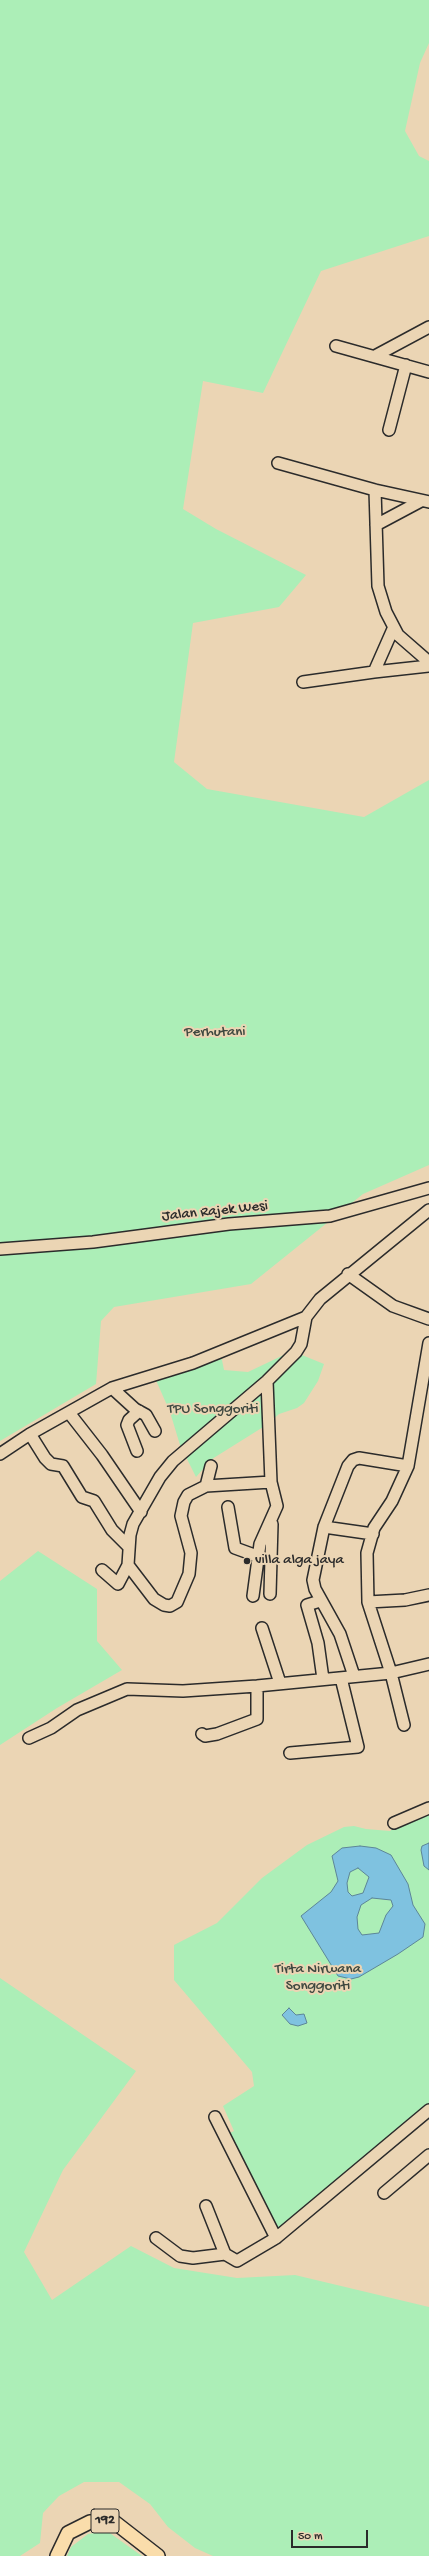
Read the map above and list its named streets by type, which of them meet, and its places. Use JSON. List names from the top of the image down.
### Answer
{
  "streets": {
    "main road": ["192"],
    "street": ["Jalan Rajek Wesi"]
  },
  "parks": ["Perhutani", "TPU Songgoriti", "Tirta Nirwana Songgoriti"],
  "places": ["villa alga jaya"],
  "scale_bar": "50 m"
}
